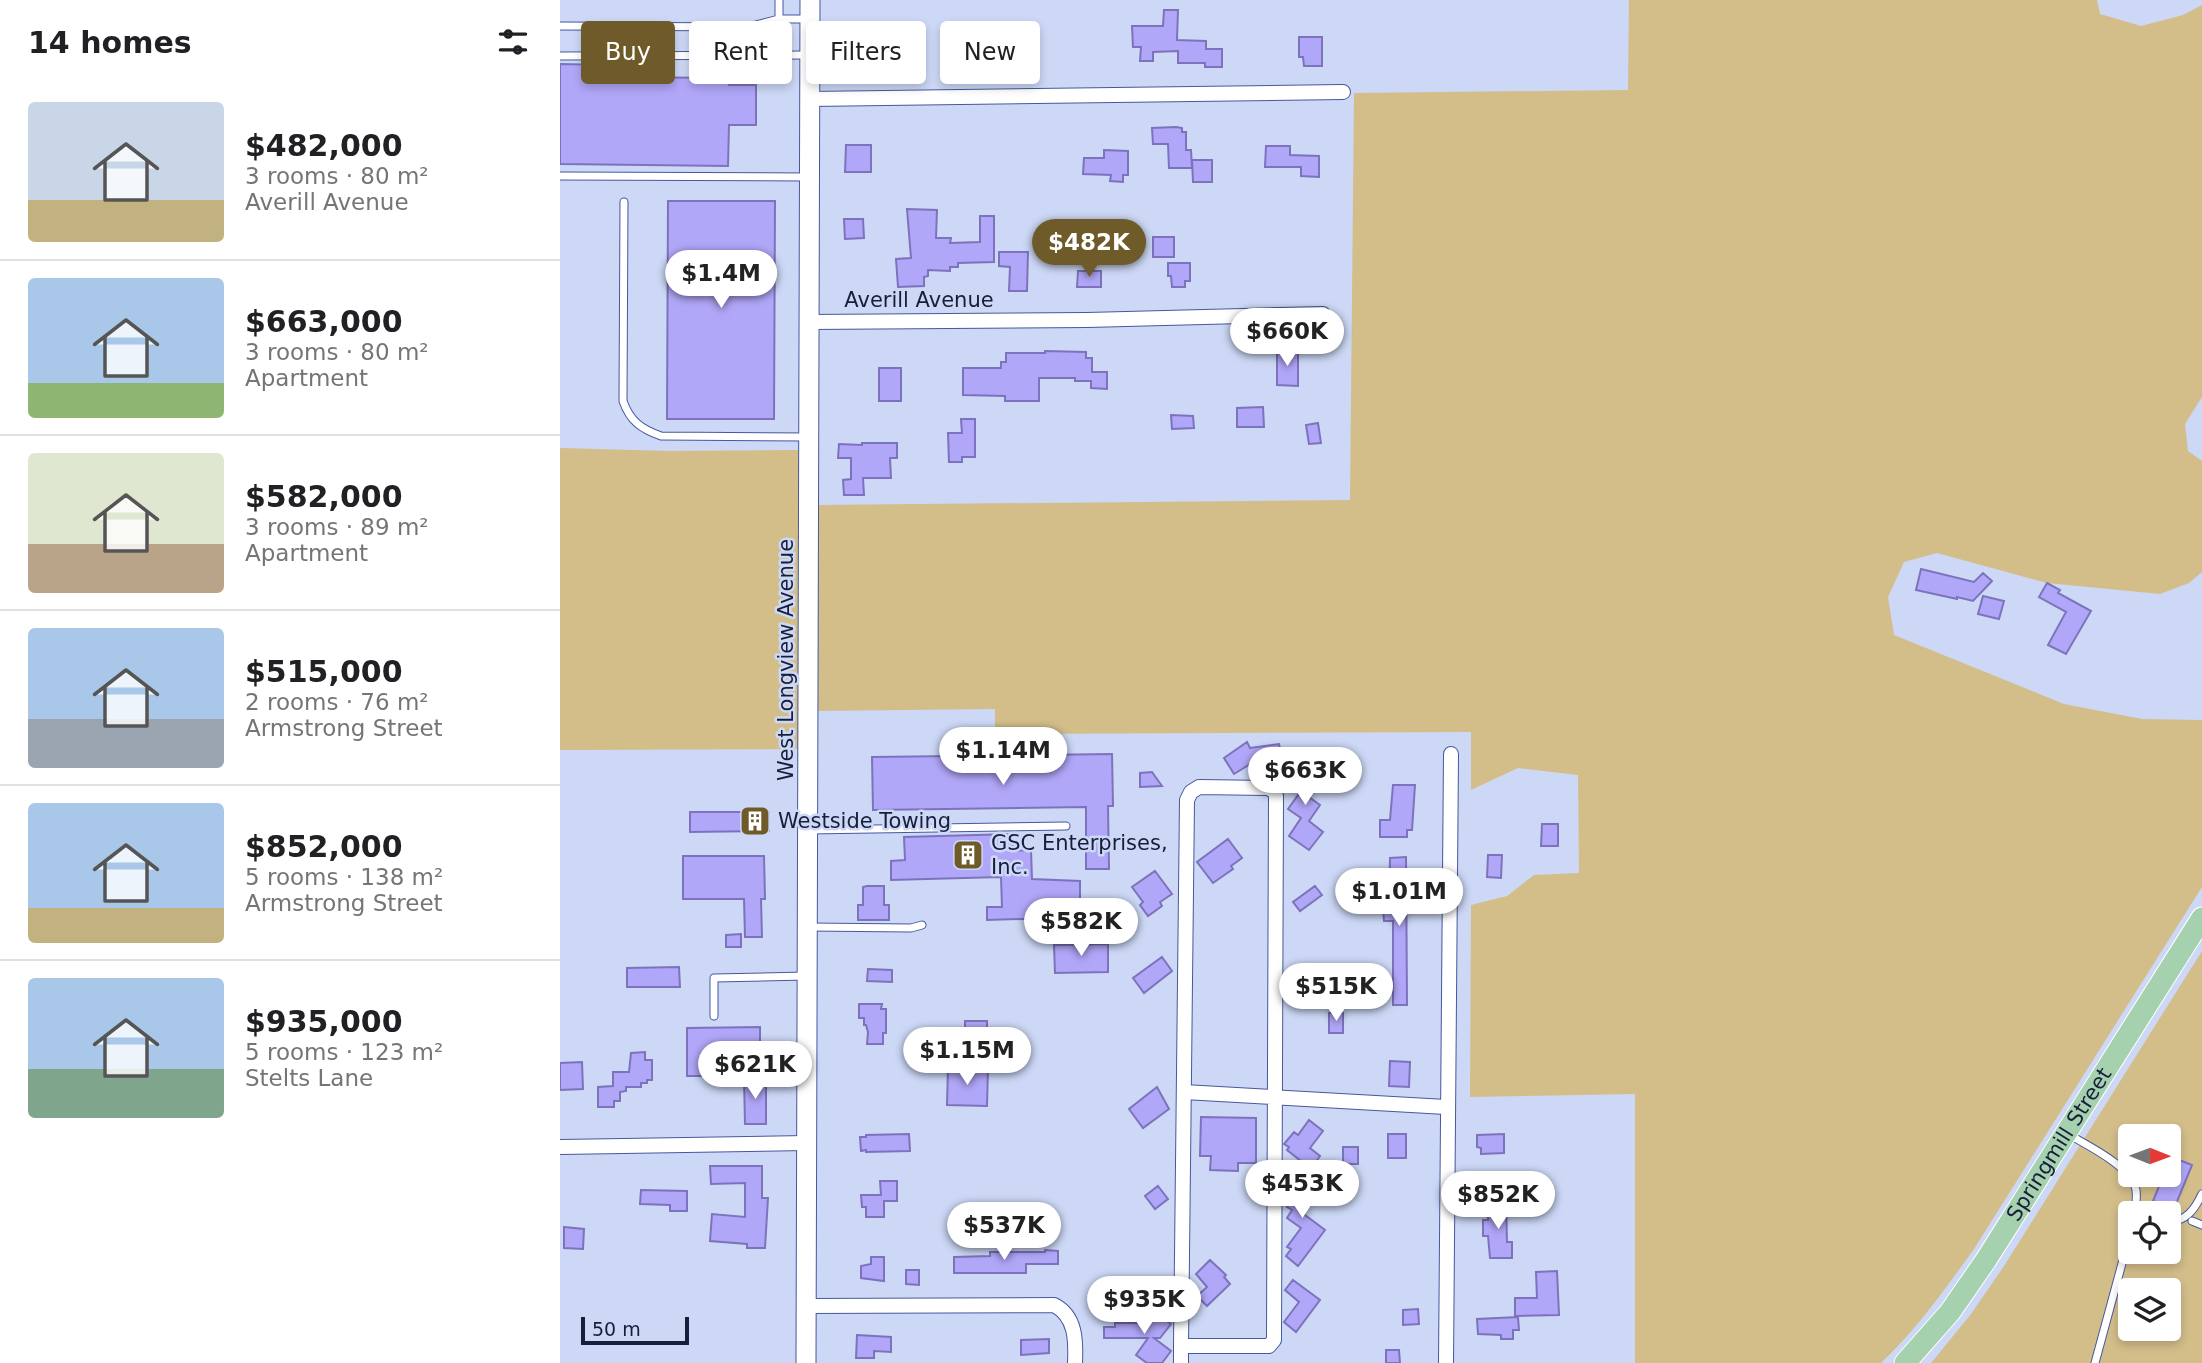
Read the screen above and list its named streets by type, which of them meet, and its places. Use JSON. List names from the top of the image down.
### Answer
{
  "streets": {
    "main road": ["Springmill Street"],
    "street": ["Averill Avenue", "West Longview Avenue"]
  },
  "crossings": [
    ["Averill Avenue", "West Longview Avenue"]
  ],
  "places": {
    "building": ["Westside Towing", "GSC Enterprises, Inc."]
  },
  "scale_bar": "50 m",
  "north": "right",
  "page": {
    "heading": "14 homes",
    "chip": [
      "Buy",
      "Rent",
      "Filters",
      "New"
    ],
    "list": [
      {
        "name": "$482,000",
        "note": "3 rooms · 80 m² · Averill Avenue"
      },
      {
        "name": "$663,000",
        "note": "3 rooms · 80 m² · Apartment"
      },
      {
        "name": "$582,000",
        "note": "3 rooms · 89 m² · Apartment"
      },
      {
        "name": "$515,000",
        "note": "2 rooms · 76 m² · Armstrong Street"
      },
      {
        "name": "$852,000",
        "note": "5 rooms · 138 m² · Armstrong Street"
      },
      {
        "name": "$935,000",
        "note": "5 rooms · 123 m² · Stelts Lane"
      }
    ],
    "price": [
      "$482K",
      "$1.4M",
      "$660K",
      "$1.14M",
      "$663K",
      "$1.01M",
      "$582K",
      "$515K",
      "$1.15M",
      "$621K",
      "$453K",
      "$852K",
      "$537K",
      "$935K"
    ],
    "scale": "50 m"
  }
}
